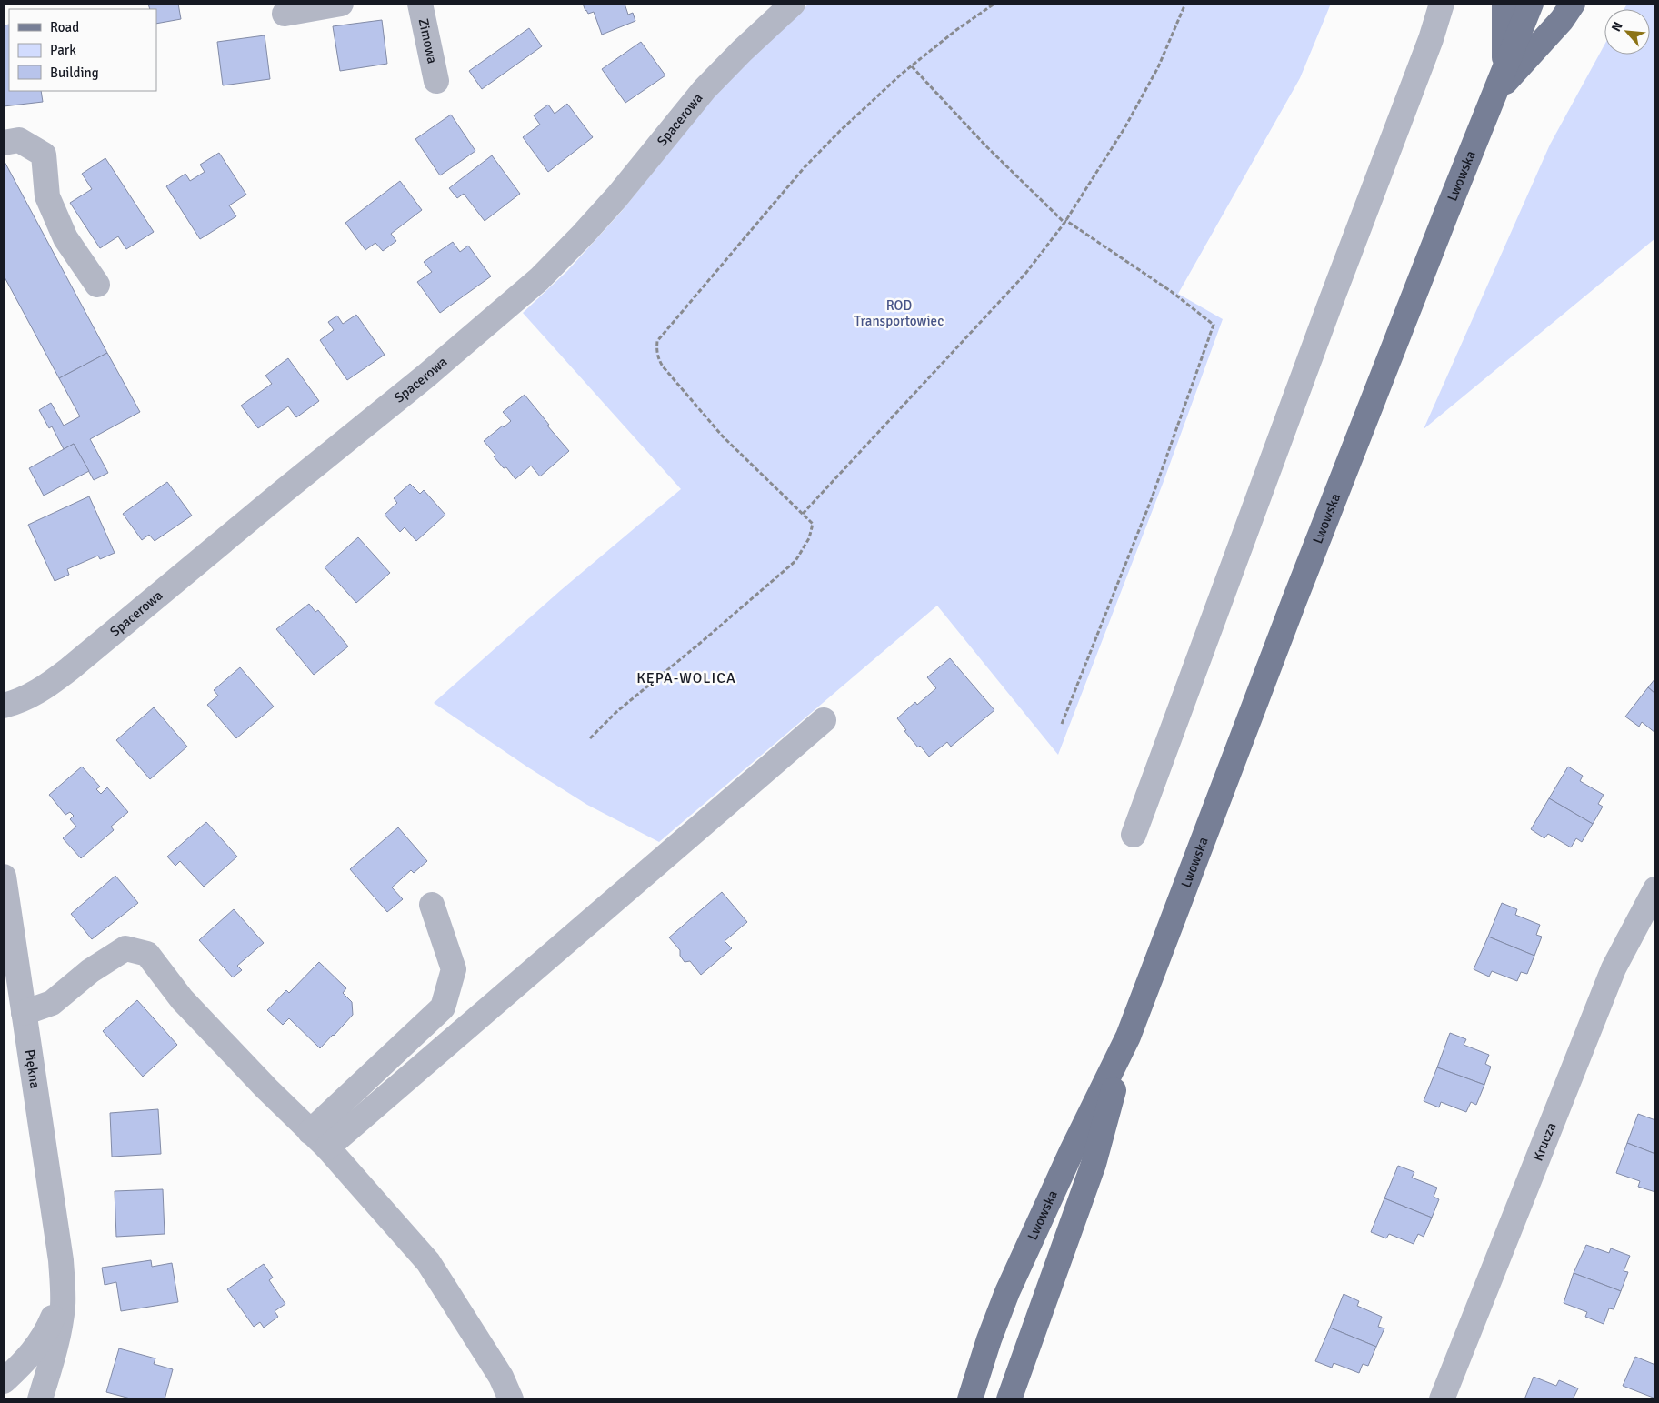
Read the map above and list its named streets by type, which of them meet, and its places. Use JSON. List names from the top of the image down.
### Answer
{
  "streets": {
    "main road": ["Lwowska"],
    "street": [
      "Zimowa",
      "Spacerowa",
      "Piękna",
      "Krucza"
    ]
  },
  "districts": ["KĘPA-WOLICA"],
  "parks": ["ROD Transportowiec"],
  "legend": ["Road", "Park", "Building"],
  "north": "top left"
}
